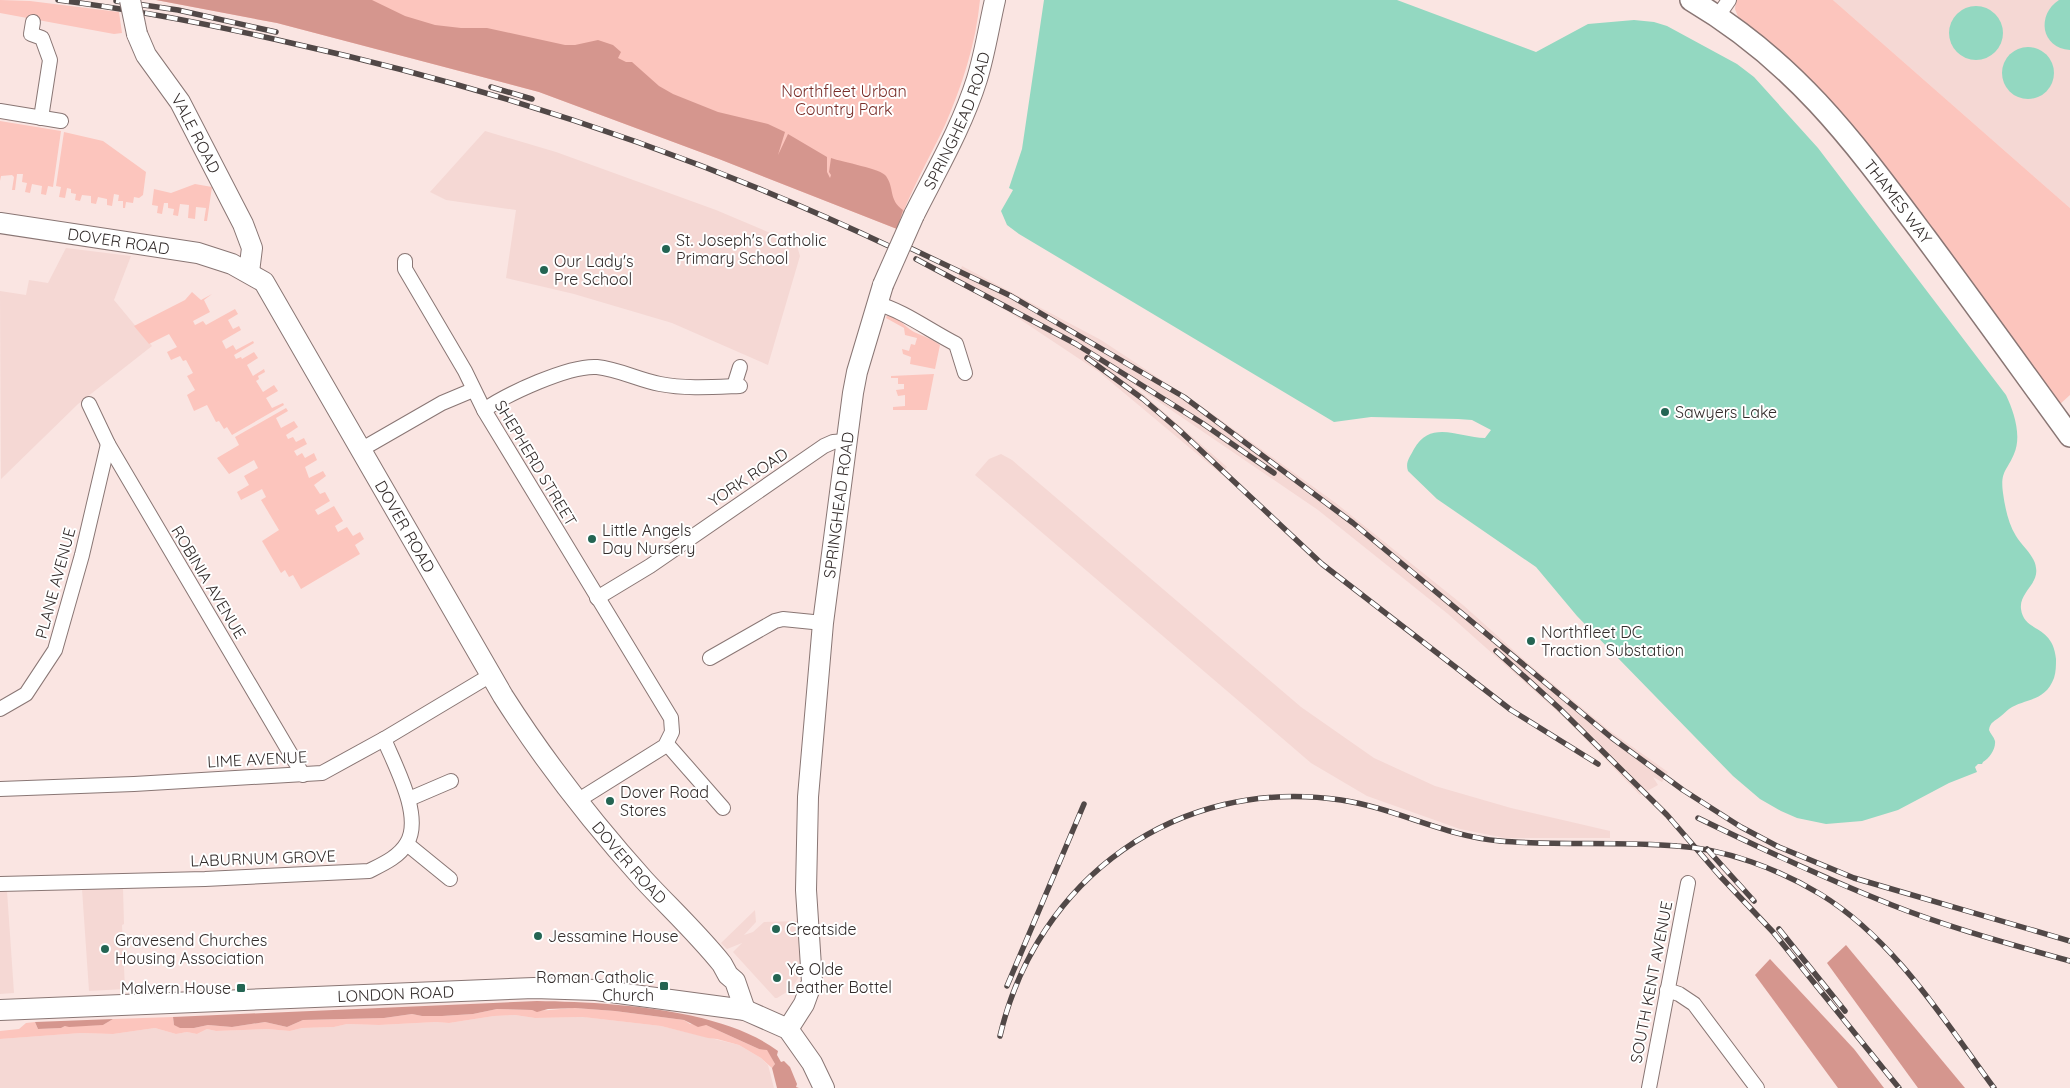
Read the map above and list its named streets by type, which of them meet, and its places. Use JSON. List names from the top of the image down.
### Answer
{
  "streets": {
    "main road": ["THAMES WAY"],
    "street": [
      "SPRINGHEAD ROAD",
      "VALE ROAD",
      "DOVER ROAD",
      "SHEPHERD STREET",
      "YORK ROAD",
      "ROBINIA AVENUE",
      "PLANE AVENUE",
      "LIME AVENUE",
      "LABURNUM GROVE",
      "SOUTH KENT AVENUE",
      "LONDON ROAD"
    ]
  },
  "crossings": [
    ["SPRINGHEAD ROAD", "YORK ROAD"],
    ["SPRINGHEAD ROAD", "LONDON ROAD"],
    ["VALE ROAD", "DOVER ROAD"],
    ["DOVER ROAD", "LIME AVENUE"],
    ["DOVER ROAD", "LONDON ROAD"],
    ["SHEPHERD STREET", "YORK ROAD"],
    ["ROBINIA AVENUE", "PLANE AVENUE"],
    ["ROBINIA AVENUE", "LIME AVENUE"]
  ],
  "parks": ["Northfleet Urban Country Park"],
  "places": {
    "other": [
      "St. Joseph's Catholic Primary School",
      "Our Lady's Pre School",
      "Sawyers Lake",
      "Little Angels Day Nursery",
      "Northfleet DC Traction Substation",
      "Dover Road Stores",
      "Creatside",
      "Jessamine House",
      "Gravesend Churches Housing Association",
      "Ye Olde Leather Bottel"
    ],
    "transit": ["Roman Catholic Church", "Malvern House"]
  }
}
